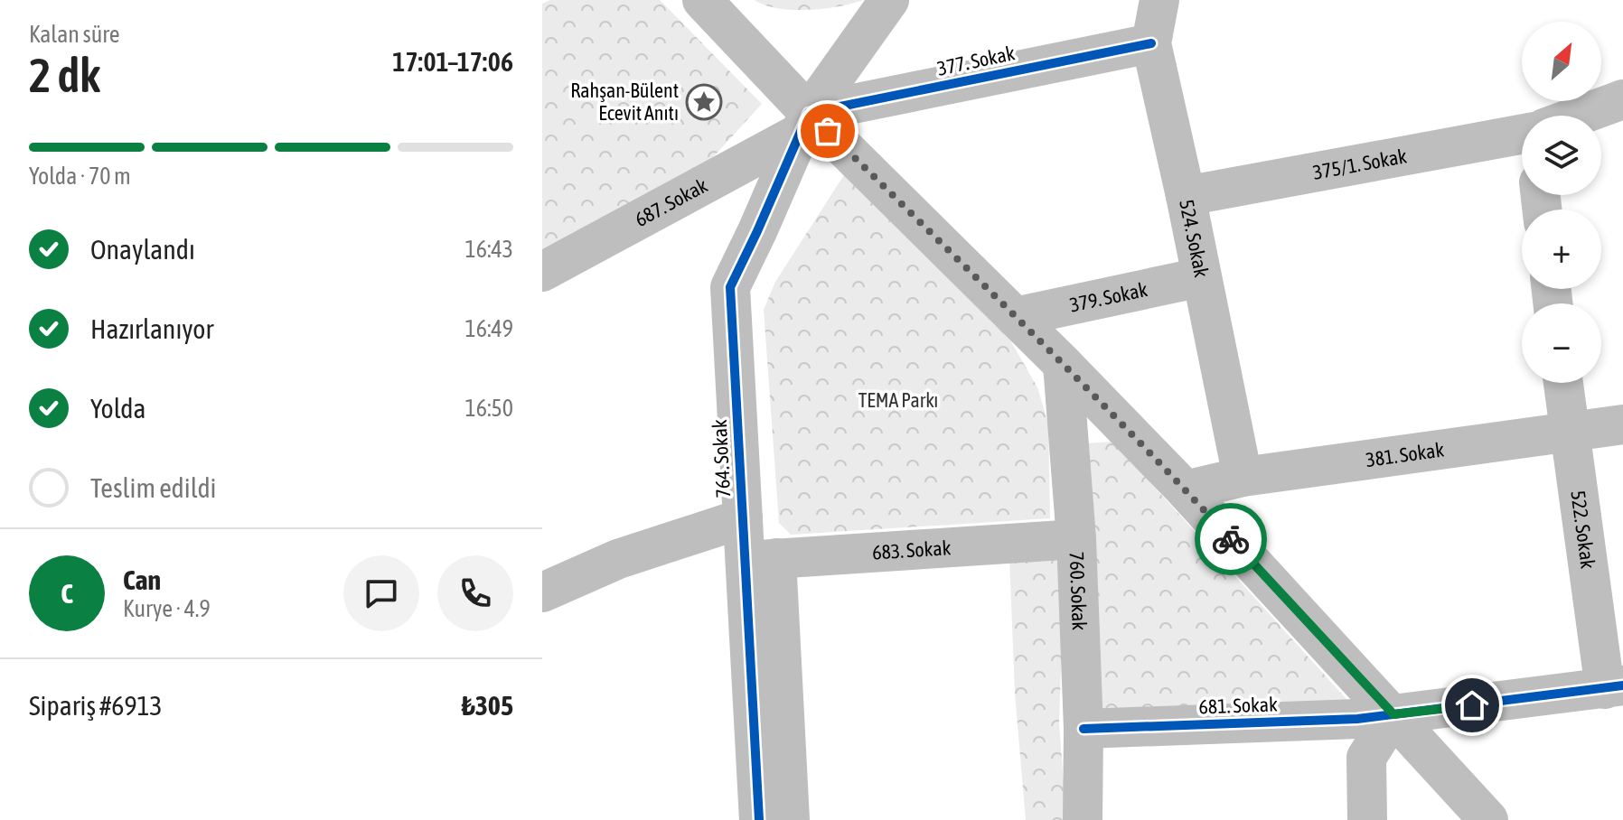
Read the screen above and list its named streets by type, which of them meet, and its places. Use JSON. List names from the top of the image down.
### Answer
{
  "streets": {
    "street": [
      "377. Sokak",
      "375/1. Sokak",
      "687. Sokak",
      "524. Sokak",
      "379. Sokak",
      "381. Sokak",
      "764. Sokak",
      "522. Sokak",
      "683. Sokak",
      "760. Sokak",
      "681. Sokak"
    ]
  },
  "crossings": [
    ["377. Sokak", "687. Sokak"],
    ["377. Sokak", "524. Sokak"],
    ["377. Sokak", "764. Sokak"],
    ["375/1. Sokak", "524. Sokak"],
    ["687. Sokak", "764. Sokak"],
    ["524. Sokak", "379. Sokak"],
    ["524. Sokak", "381. Sokak"],
    ["381. Sokak", "522. Sokak"],
    ["764. Sokak", "683. Sokak"],
    ["522. Sokak", "681. Sokak"],
    ["683. Sokak", "760. Sokak"],
    ["760. Sokak", "681. Sokak"]
  ],
  "parks": ["TEMA Parkı"],
  "places": {
    "place": ["Rahşan-Bülent Ecevit Anıtı"]
  },
  "north": "top right",
  "page": {
    "heading": ["2 dk", "Kalan süre", "17:01–17:06"],
    "panel": [
      "Can",
      "Kurye · 4.9",
      "Sipariş #6913",
      "₺305"
    ],
    "map_buttons": ["+", "−"],
    "bar": "Yolda · 70 m",
    "list": [
      ["Onaylandı", "16:43"],
      ["Hazırlanıyor", "16:49"],
      ["Yolda", "16:50"],
      "Teslim edildi"
    ],
    "round": "C"
  }
}
